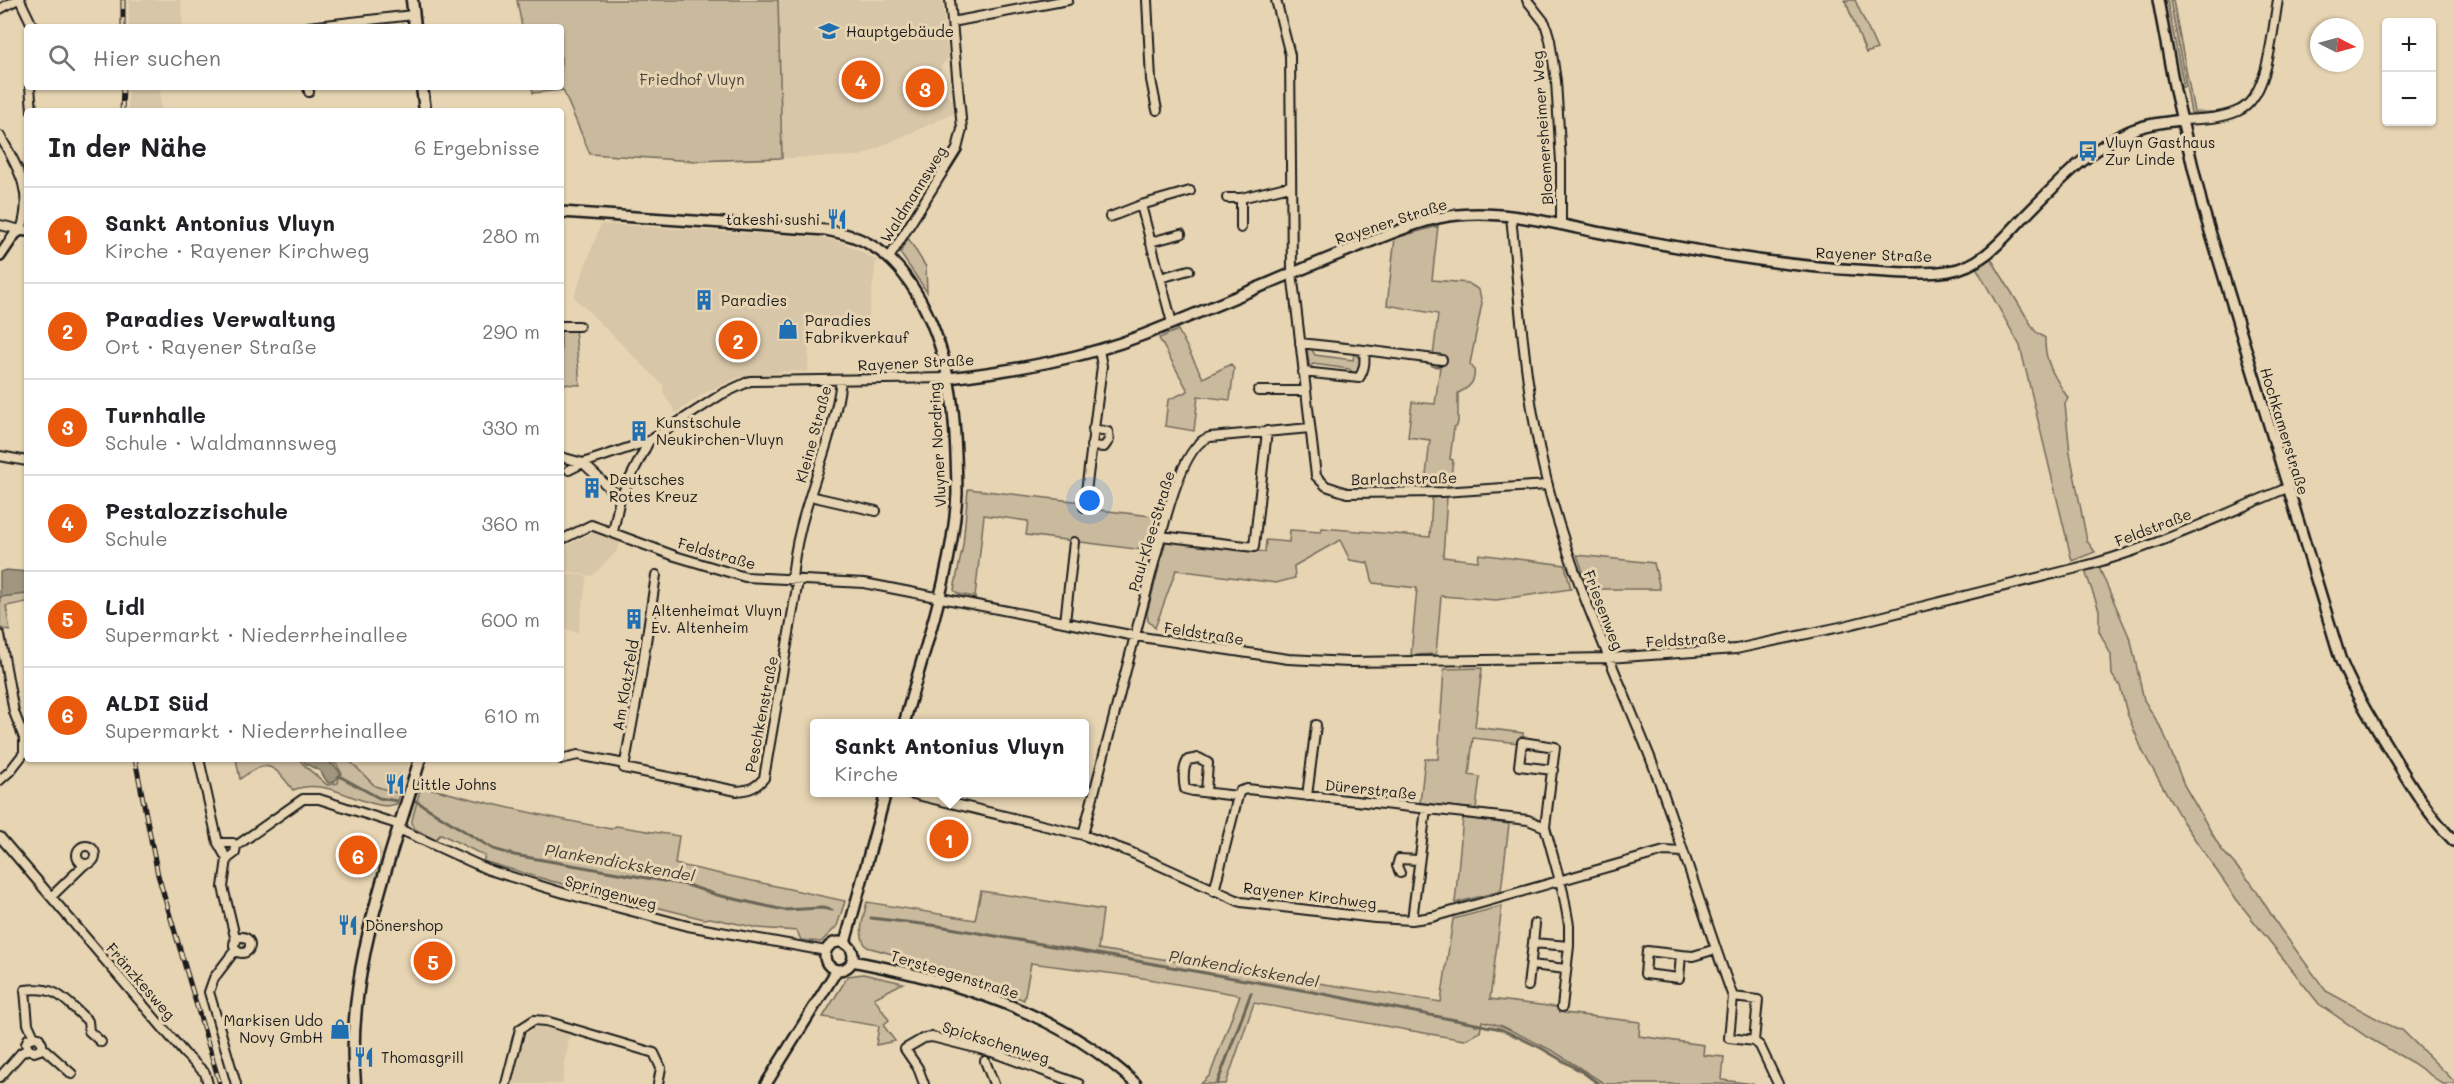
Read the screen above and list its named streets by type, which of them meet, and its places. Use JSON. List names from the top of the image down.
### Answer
{
  "streets": {
    "street": [
      "Bloemersheimer Weg",
      "Waldmannsweg",
      "Rayener Straße",
      "Hochkamerstraße",
      "Kleine Straße",
      "Vluyner Nordring",
      "Barlachstraße",
      "Feldstraße",
      "Paul-Klee-Straße",
      "Friesenweg",
      "Am Klotzfeld",
      "Peschkenstraße",
      "Dürerstraße",
      "Springenweg",
      "Rayener Kirchweg",
      "Tersteegenstraße",
      "Fränzkesweg",
      "Spickschenweg"
    ]
  },
  "crossings": [
    ["Bloemersheimer Weg", "Rayener Straße"],
    ["Waldmannsweg", "Vluyner Nordring"],
    ["Rayener Straße", "Hochkamerstraße"],
    ["Rayener Straße", "Kleine Straße"],
    ["Rayener Straße", "Vluyner Nordring"],
    ["Rayener Straße", "Barlachstraße"],
    ["Rayener Straße", "Friesenweg"],
    ["Hochkamerstraße", "Feldstraße"],
    ["Kleine Straße", "Feldstraße"],
    ["Kleine Straße", "Peschkenstraße"],
    ["Vluyner Nordring", "Feldstraße"],
    ["Barlachstraße", "Paul-Klee-Straße"],
    ["Barlachstraße", "Friesenweg"],
    ["Feldstraße", "Paul-Klee-Straße"],
    ["Feldstraße", "Friesenweg"],
    ["Feldstraße", "Peschkenstraße"],
    ["Paul-Klee-Straße", "Rayener Kirchweg"],
    ["Friesenweg", "Rayener Kirchweg"],
    ["Am Klotzfeld", "Peschkenstraße"],
    ["Springenweg", "Tersteegenstraße"]
  ],
  "water": ["Plankendickskendel"],
  "parks": ["Friedhof Vluyn"],
  "places": {
    "school or university": ["Hauptgebäude"],
    "bus stop": ["Vluyn Gasthaus Zur Linde"],
    "restaurant": [
      "takeshi sushi",
      "Little Johns",
      "Dönershop",
      "Thomasgrill"
    ],
    "building": [
      "Paradies",
      "Kunstschule Neukirchen-Vluyn",
      "Deutsches Rotes Kreuz",
      "Altenheimat Vluyn Ev. Altenheim"
    ],
    "shop": ["Paradies Fabrikverkauf", "Markisen Udo Novy GmbH"]
  },
  "north": "right",
  "page": {
    "map_buttons": ["+", "−"],
    "search": "Hier suchen",
    "pins": [
      "4",
      "3",
      "2",
      "1",
      "6",
      "5"
    ],
    "heading": ["In der Nähe", "6 Ergebnisse"],
    "list": [
      {
        "mark": "1",
        "name": "Sankt Antonius Vluyn",
        "note": "Kirche · Rayener Kirchweg",
        "value": "280 m"
      },
      {
        "mark": "2",
        "name": "Paradies Verwaltung",
        "note": "Ort · Rayener Straße",
        "value": "290 m"
      },
      {
        "mark": "3",
        "name": "Turnhalle",
        "note": "Schule · Waldmannsweg",
        "value": "330 m"
      },
      {
        "mark": "4",
        "name": "Pestalozzischule",
        "note": "Schule",
        "value": "360 m"
      },
      {
        "mark": "5",
        "name": "Lidl",
        "note": "Supermarkt · Niederrheinallee",
        "value": "600 m"
      },
      {
        "mark": "6",
        "name": "ALDI Süd",
        "note": "Supermarkt · Niederrheinallee",
        "value": "610 m"
      }
    ],
    "popup": ["Sankt Antonius Vluyn", "Kirche"]
  }
}
